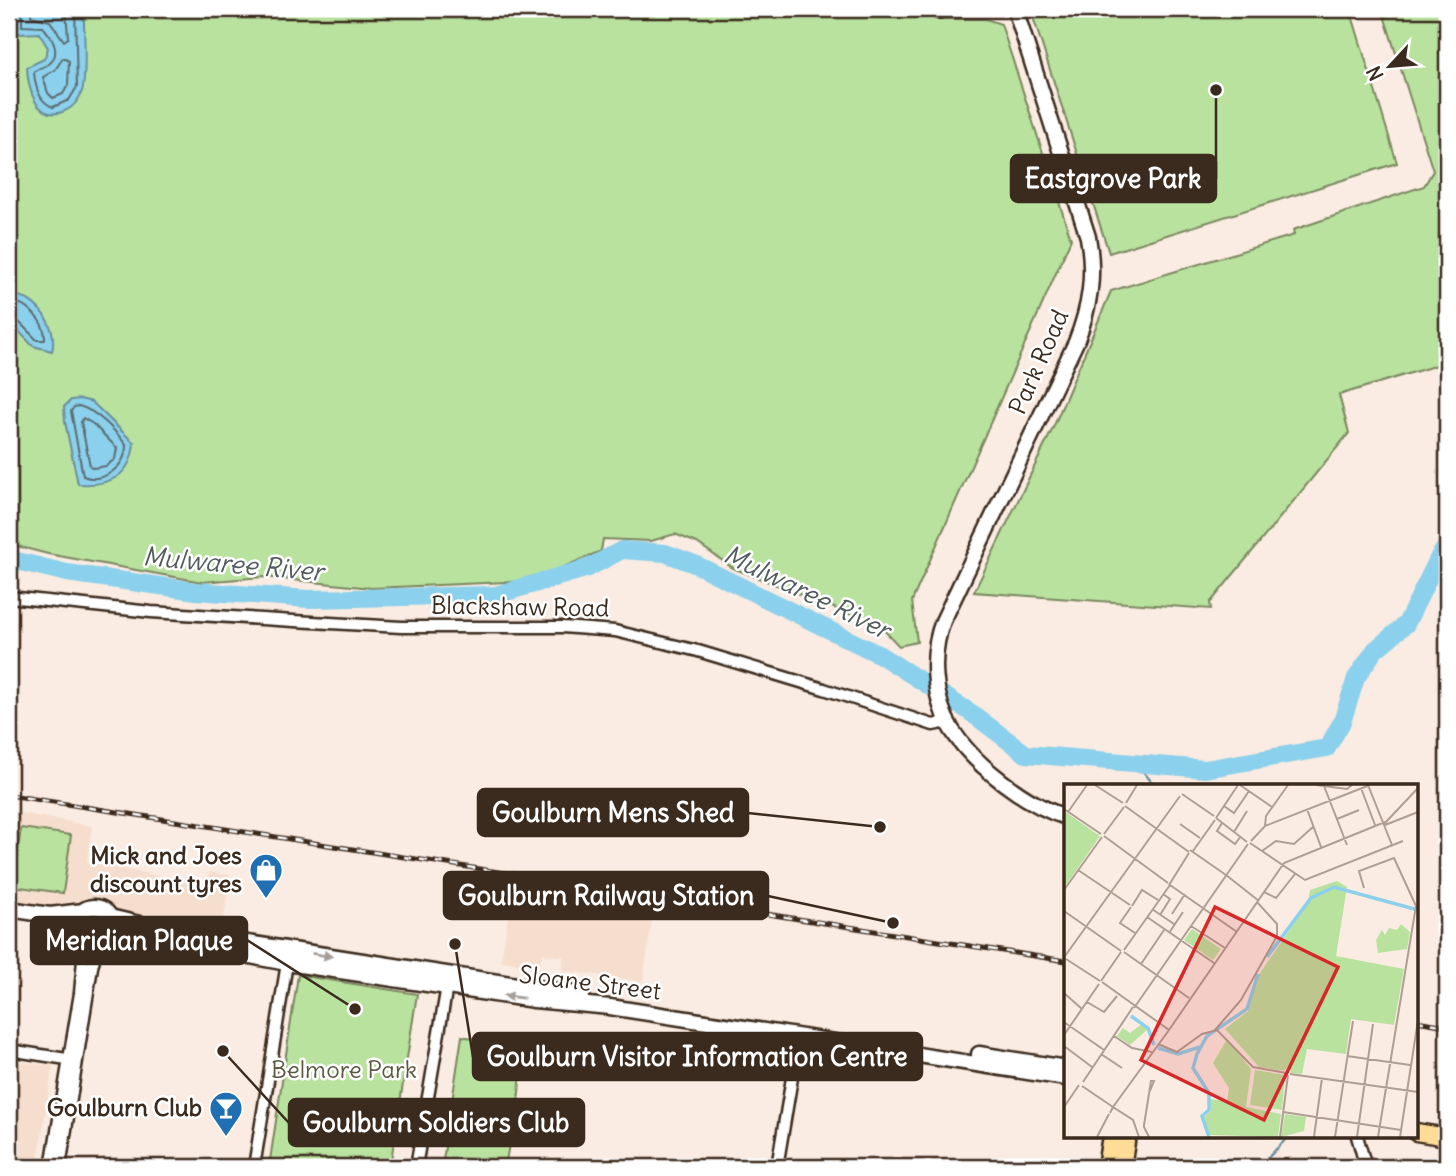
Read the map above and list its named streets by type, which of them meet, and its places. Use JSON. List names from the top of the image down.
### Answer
{
  "streets": {
    "street": ["Park Road", "Blackshaw Road", "Sloane Street"]
  },
  "crossings": [
    ["Park Road", "Blackshaw Road"]
  ],
  "water": ["Mulwaree River"],
  "parks": ["Belmore Park"],
  "places": {
    "other": [
      "Eastgrove Park",
      "Goulburn Mens Shed",
      "Goulburn Railway Station",
      "Goulburn Visitor Information Centre",
      "Meridian Plaque",
      "Goulburn Soldiers Club"
    ],
    "shop": ["Mick and Joes discount tyres"],
    "bar": ["Goulburn Club"]
  },
  "north": "bottom left"
}
